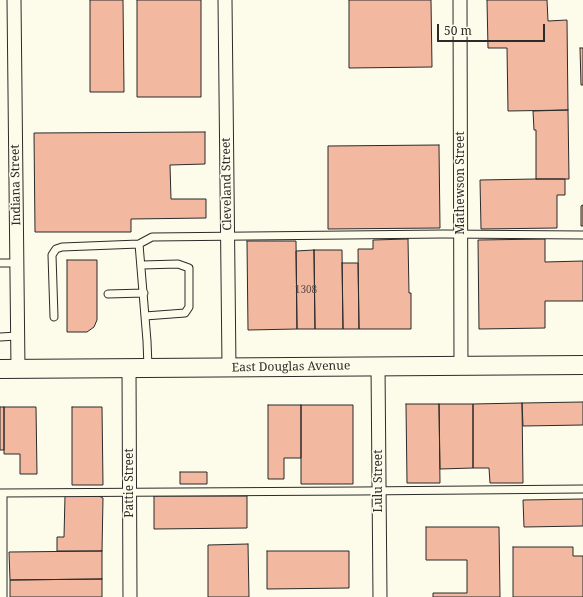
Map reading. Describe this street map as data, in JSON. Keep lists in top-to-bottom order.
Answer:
{
  "streets": {
    "main road": ["East Douglas Avenue"],
    "street": [
      "Mathewson Street",
      "Cleveland Street",
      "Indiana Street",
      "Lulu Street",
      "Pattie Street"
    ]
  },
  "crossings": [
    ["Mathewson Street", "East Douglas Avenue"],
    ["Cleveland Street", "East Douglas Avenue"],
    ["Indiana Street", "East Douglas Avenue"],
    ["East Douglas Avenue", "Lulu Street"],
    ["East Douglas Avenue", "Pattie Street"]
  ],
  "house_numbers": ["1308"],
  "scale_bar": "50 m"
}
